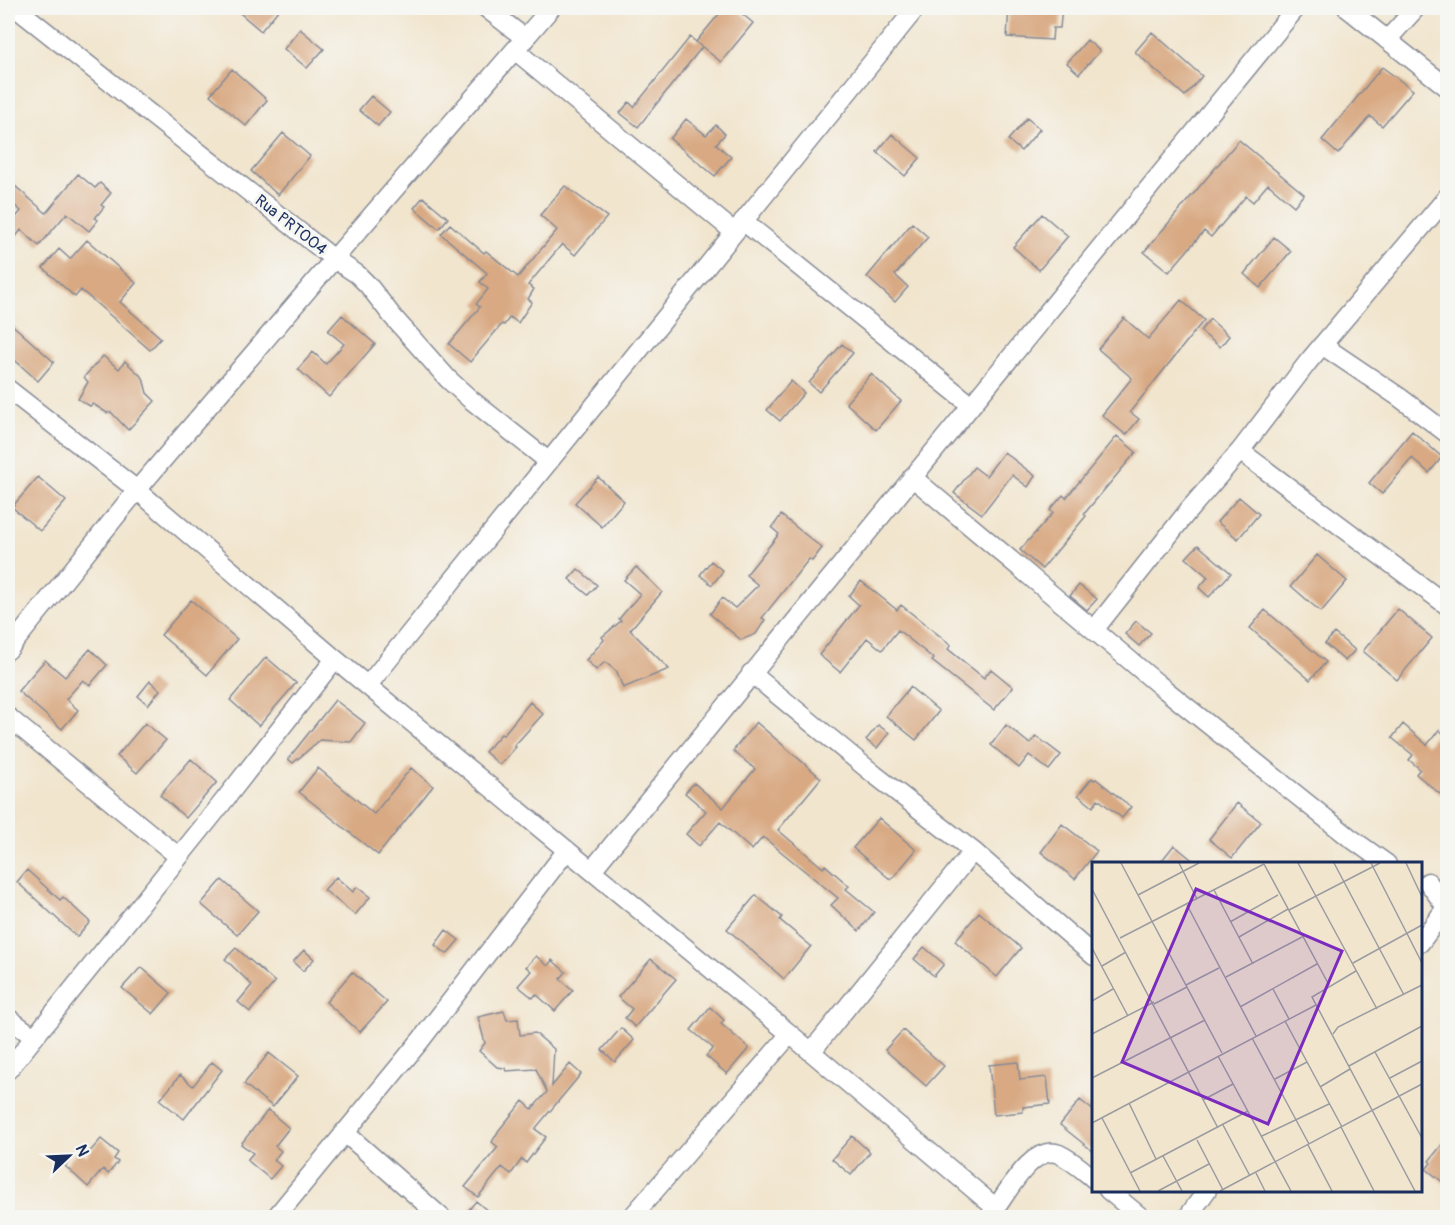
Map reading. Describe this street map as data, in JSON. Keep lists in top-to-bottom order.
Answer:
{
  "streets": {
    "street": ["Rua PRT004"]
  },
  "north": "top right"
}
